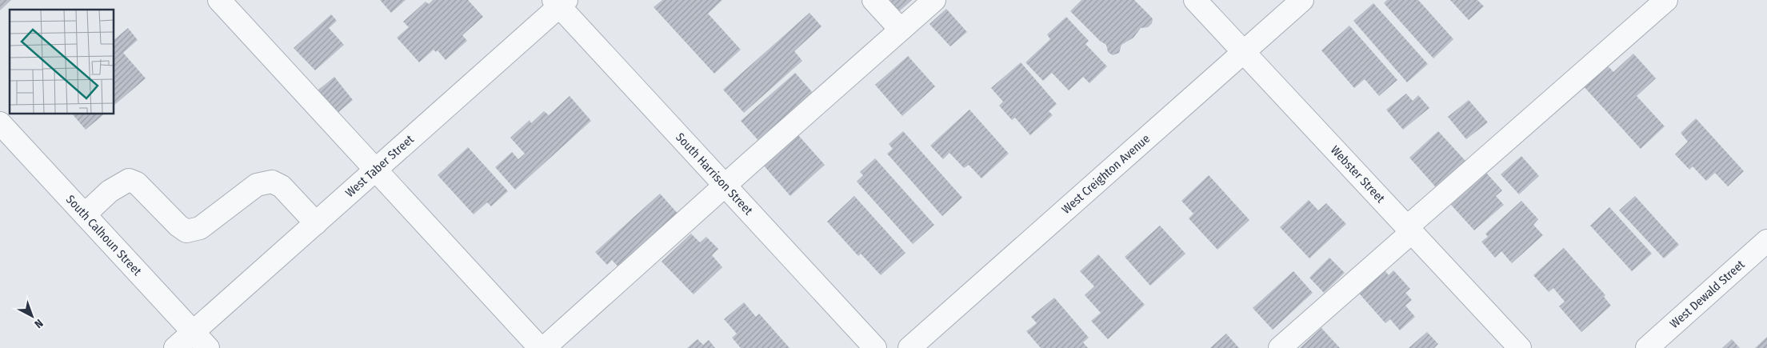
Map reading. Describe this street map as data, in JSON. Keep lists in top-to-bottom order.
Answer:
{
  "streets": {
    "street": [
      "West Taber Street",
      "South Harrison Street",
      "West Creighton Avenue",
      "Webster Street",
      "South Calhoun Street",
      "West Dewald Street"
    ]
  },
  "crossings": [
    ["West Taber Street", "South Harrison Street"],
    ["West Taber Street", "South Calhoun Street"],
    ["West Creighton Avenue", "Webster Street"]
  ],
  "north": "bottom right"
}
